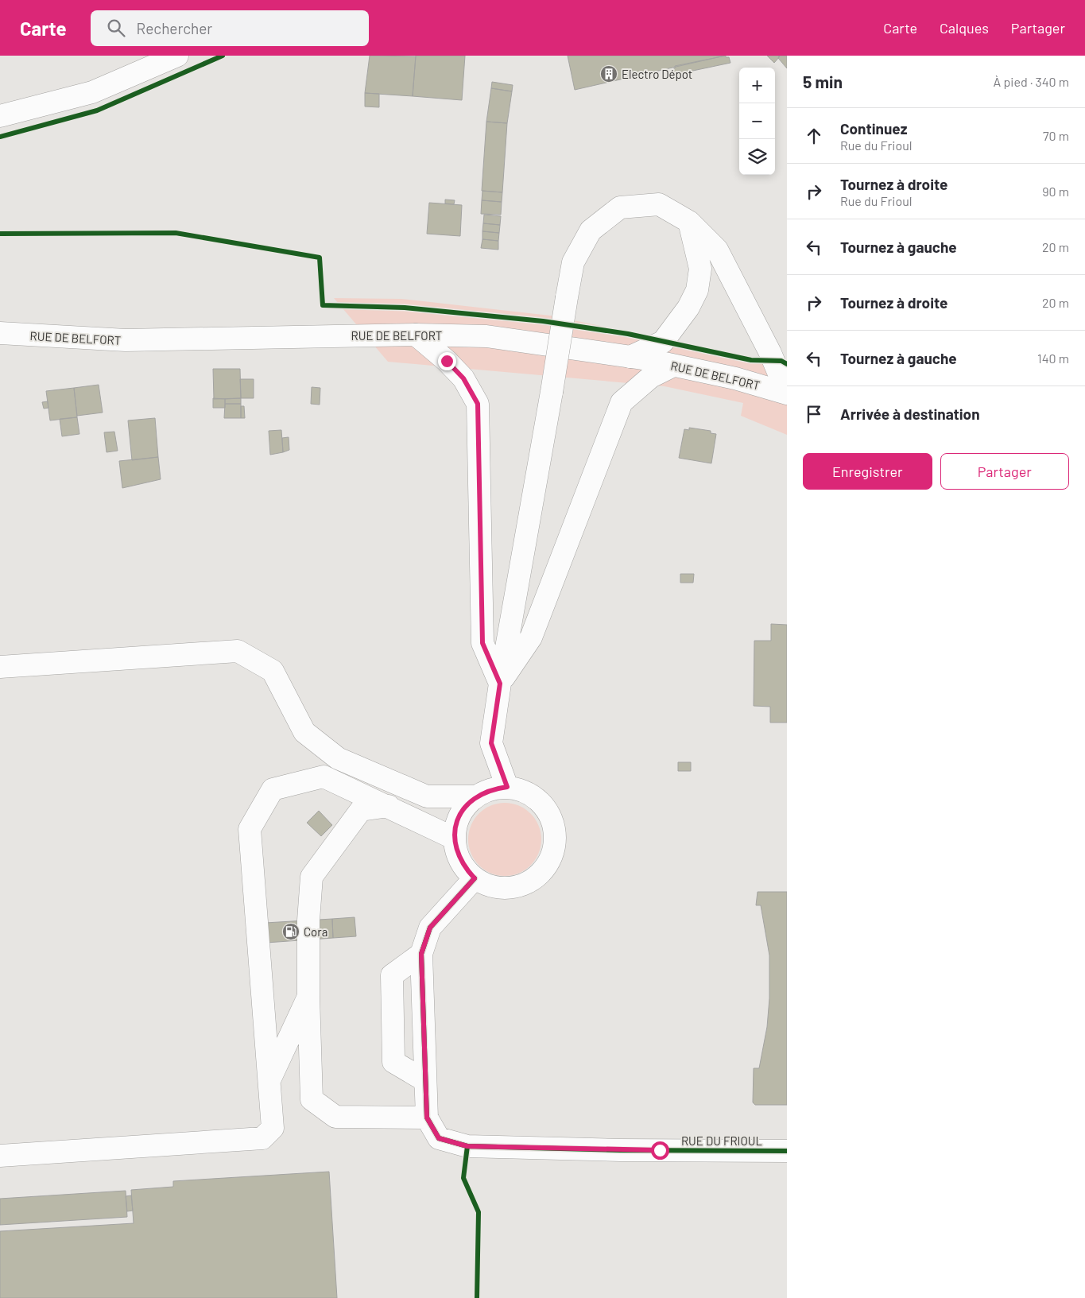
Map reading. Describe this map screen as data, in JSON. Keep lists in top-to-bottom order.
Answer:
{
  "streets": {
    "street": ["RUE DE BELFORT", "RUE DU FRIOUL"]
  },
  "places": {
    "building": ["Electro Dépot"],
    "fuel station": ["Cora"]
  },
  "page": {
    "header": "Carte",
    "search": "Rechercher",
    "nav": ["Carte", "Calques", "Partager"],
    "heading": ["5 min", "À pied · 340 m"],
    "map_buttons": ["+", "−"],
    "list": [
      ["Continuez", "Rue du Frioul", "70 m"],
      ["Tournez à droite", "Rue du Frioul", "90 m"],
      ["Tournez à gauche", "20 m"],
      ["Tournez à droite", "20 m"],
      ["Tournez à gauche", "140 m"],
      "Arrivée à destination"
    ],
    "buttons": ["Enregistrer", "Partager"]
  }
}
